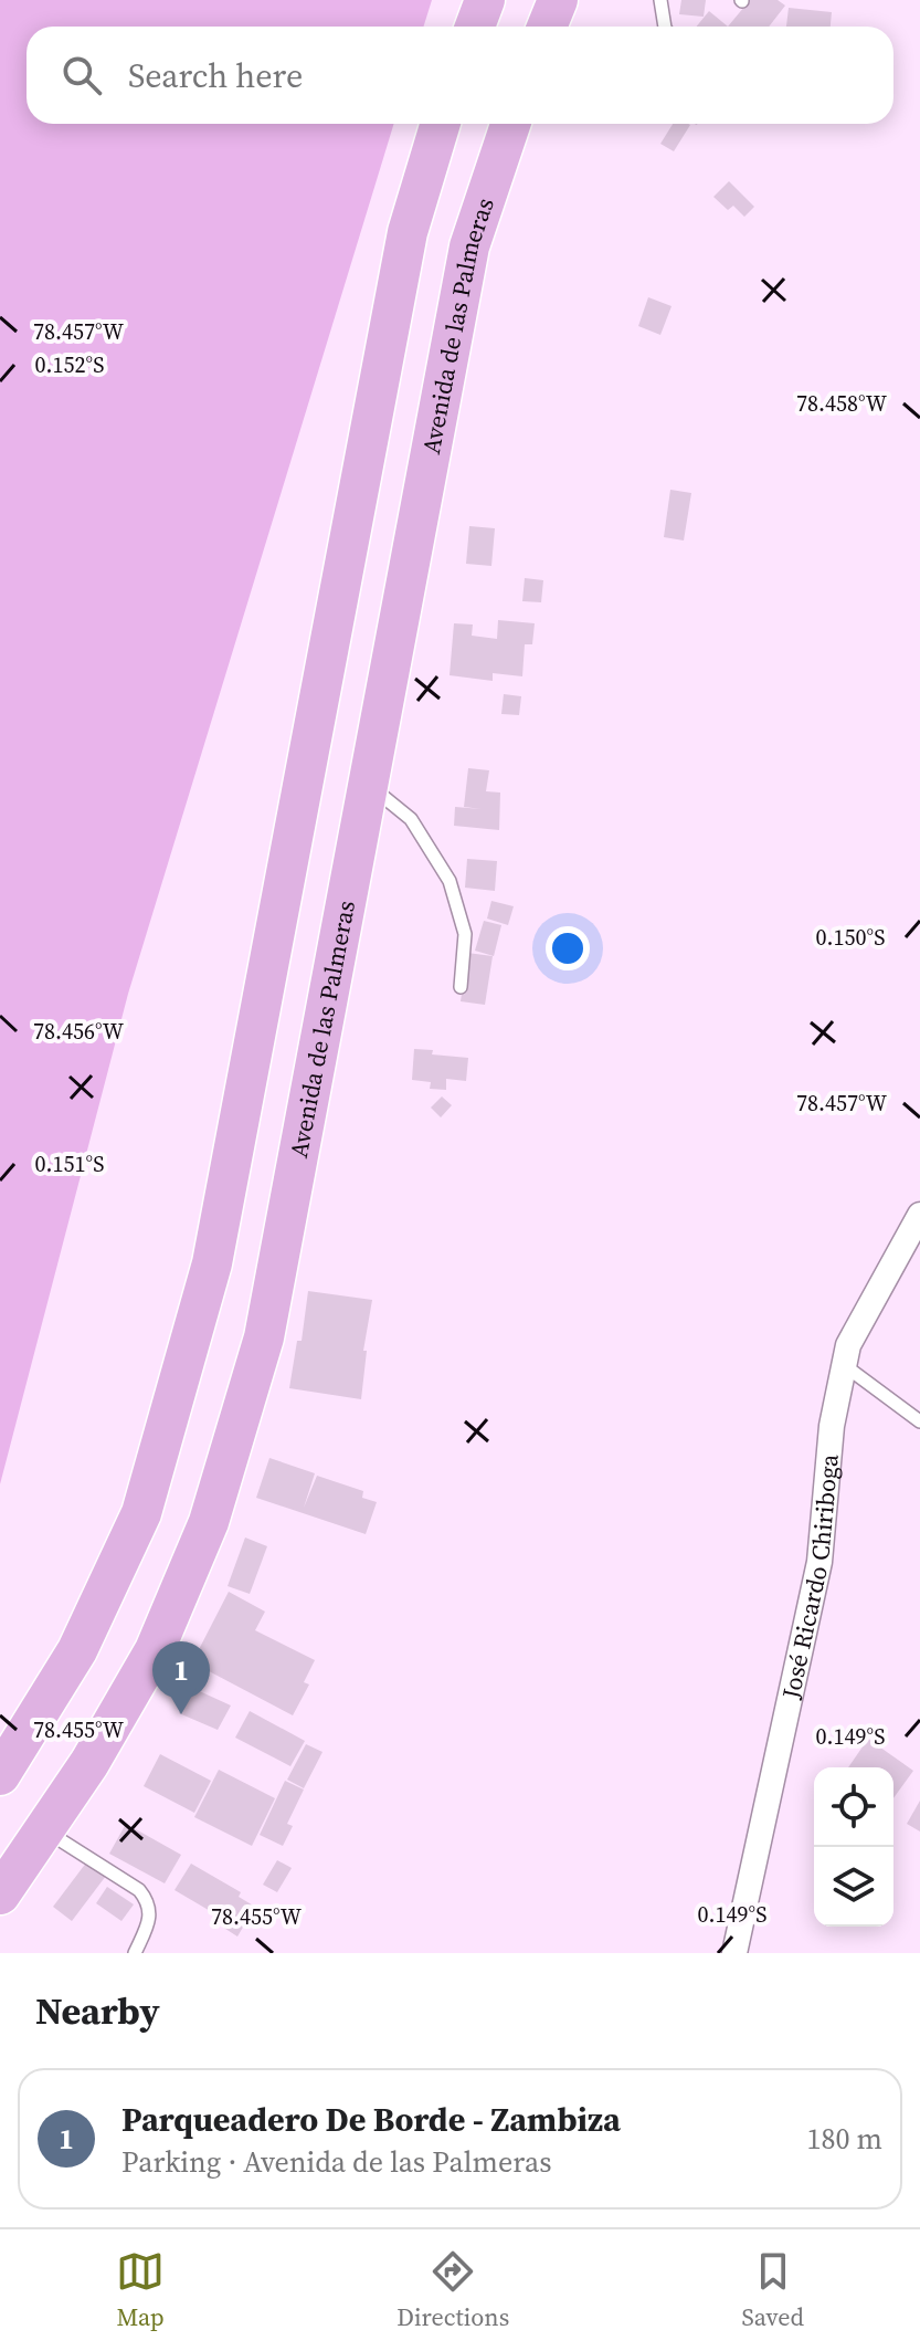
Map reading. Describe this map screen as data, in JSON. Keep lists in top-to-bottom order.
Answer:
{
  "streets": {
    "main road": ["Avenida de las Palmeras"],
    "street": ["José Ricardo Chiriboga"]
  },
  "page": {
    "search": "Search here",
    "pins": "1",
    "heading": "Nearby",
    "list": [
      {
        "mark": "1",
        "name": "Parqueadero De Borde - Zambiza",
        "note": "Parking · Avenida de las Palmeras",
        "value": "180 m"
      }
    ],
    "nav": ["Map", "Directions", "Saved"]
  },
  "coordinates": [
    "78.457°W",
    "0.152°S",
    "78.458°W",
    "0.150°S",
    "78.456°W",
    "0.151°S",
    "78.455°W",
    "0.149°S"
  ]
}
